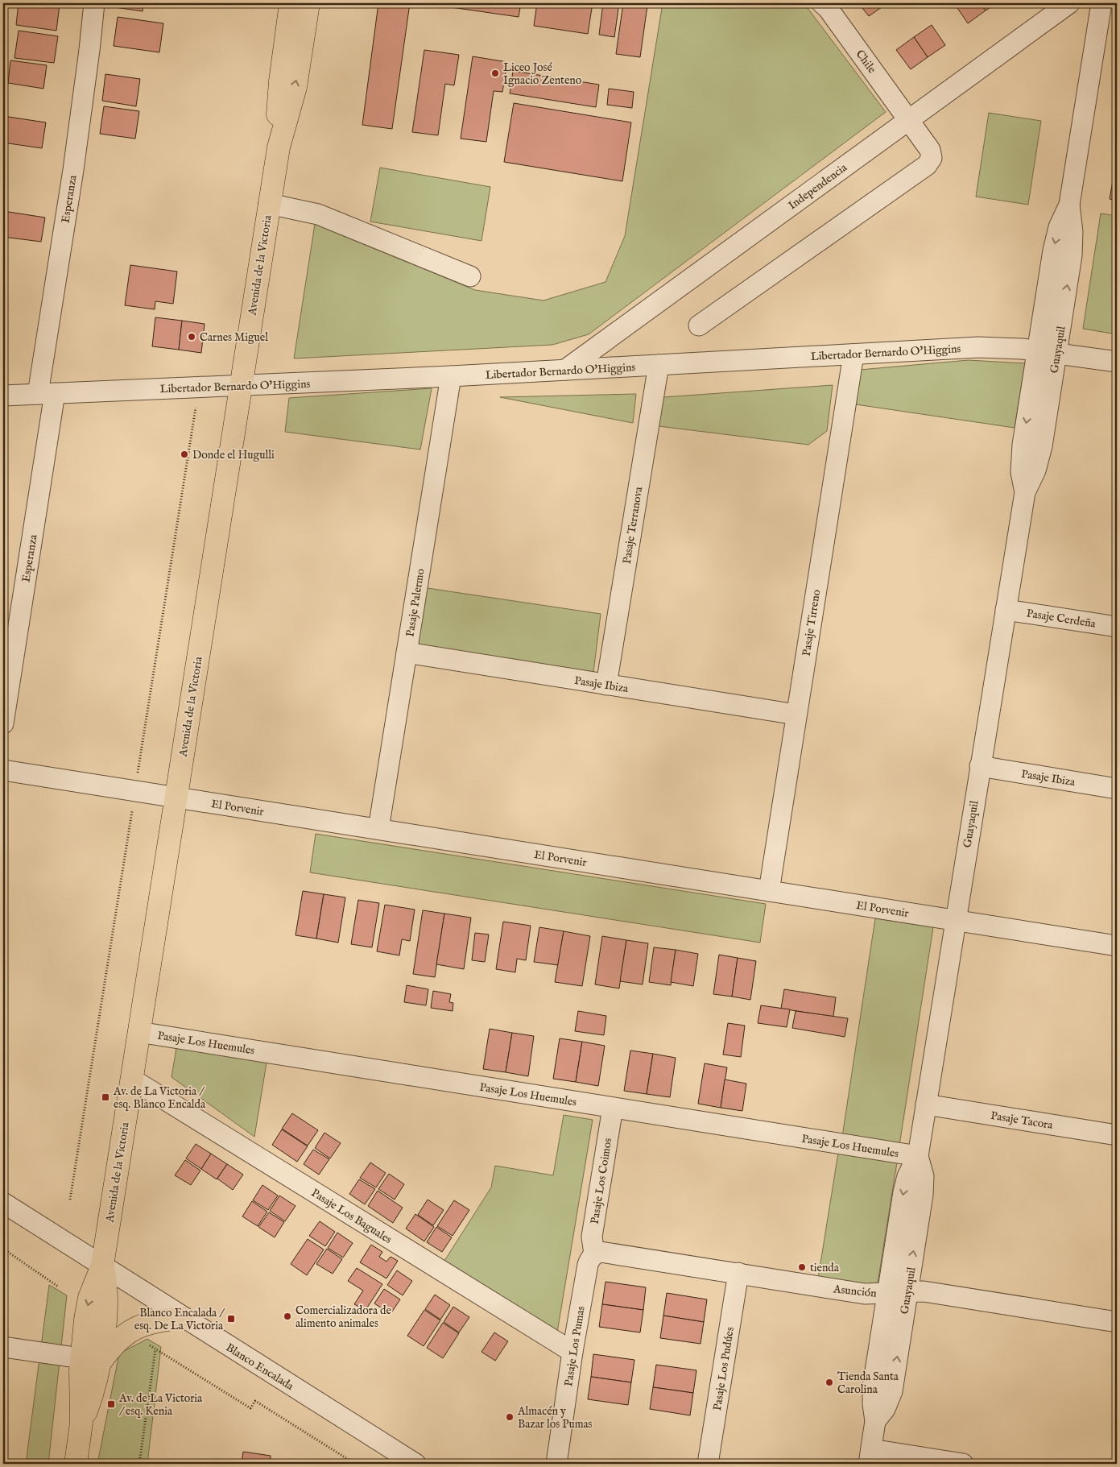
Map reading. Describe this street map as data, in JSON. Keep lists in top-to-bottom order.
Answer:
{
  "streets": {
    "main road": ["Avenida de la Victoria"],
    "street": [
      "Chile",
      "Independencia",
      "Esperanza",
      "Guayaquil",
      "Libertador Bernardo O'Higgins",
      "Pasaje Terranova",
      "Pasaje Palermo",
      "Pasaje Cerdeña",
      "Pasaje Tirreno",
      "Pasaje Ibiza",
      "El Porvenir",
      "Pasaje Los Huemules",
      "Pasaje Tacora",
      "Pasaje Los Coimos",
      "Pasaje Los Baguales",
      "Asunción",
      "Pasaje Los Pumas",
      "Blanco Encalada",
      "Pasaje Los Pudúes"
    ]
  },
  "crossings": [
    ["Chile", "Independencia"],
    ["Independencia", "Libertador Bernardo O'Higgins"],
    ["Esperanza", "Libertador Bernardo O'Higgins"],
    ["Avenida de la Victoria", "Libertador Bernardo O'Higgins"],
    ["Avenida de la Victoria", "El Porvenir"],
    ["Avenida de la Victoria", "Pasaje Los Huemules"],
    ["Avenida de la Victoria", "Pasaje Los Baguales"],
    ["Avenida de la Victoria", "Blanco Encalada"],
    ["Guayaquil", "Libertador Bernardo O'Higgins"],
    ["Guayaquil", "Pasaje Cerdeña"],
    ["Guayaquil", "Pasaje Ibiza"],
    ["Guayaquil", "El Porvenir"],
    ["Guayaquil", "Pasaje Los Huemules"],
    ["Guayaquil", "Pasaje Tacora"],
    ["Guayaquil", "Asunción"],
    ["Libertador Bernardo O'Higgins", "Pasaje Terranova"],
    ["Libertador Bernardo O'Higgins", "Pasaje Palermo"],
    ["Libertador Bernardo O'Higgins", "Pasaje Tirreno"],
    ["Pasaje Terranova", "Pasaje Ibiza"],
    ["Pasaje Palermo", "Pasaje Ibiza"],
    ["Pasaje Palermo", "El Porvenir"],
    ["Pasaje Tirreno", "Pasaje Ibiza"],
    ["Pasaje Tirreno", "El Porvenir"],
    ["Pasaje Los Huemules", "Pasaje Los Coimos"],
    ["Pasaje Los Coimos", "Asunción"],
    ["Pasaje Los Coimos", "Pasaje Los Pumas"],
    ["Pasaje Los Baguales", "Pasaje Los Pumas"],
    ["Asunción", "Pasaje Los Pumas"],
    ["Asunción", "Pasaje Los Pudúes"]
  ],
  "places": {
    "other": [
      "Liceo José Ignacio Zenteno",
      "Carnes Miguel",
      "Donde el Hugulli",
      "tienda",
      "Comercializadora de alimento animales",
      "Tienda Santa Carolina",
      "Almacén y Bazar los Pumas"
    ],
    "transit": ["Av. de La Victoria / esq. Blanco Encalda", "Blanco Encalada / esq. De La Victoria", "Av. de La Victoria / esq. Kenia"]
  }
}
